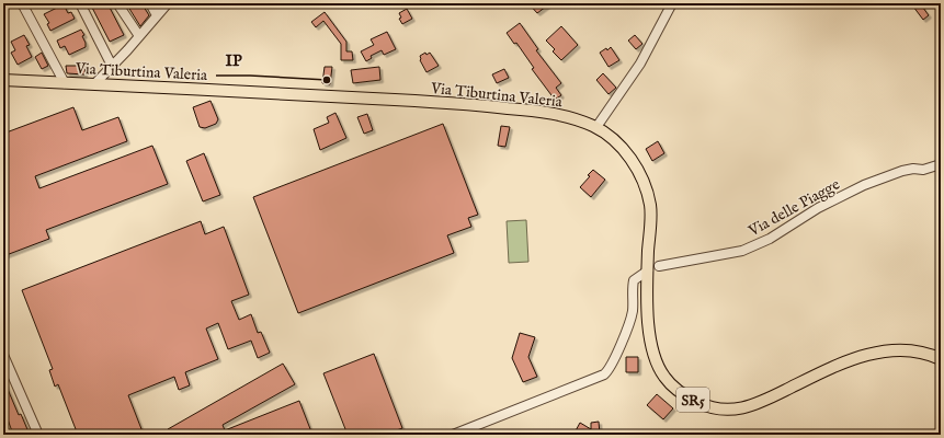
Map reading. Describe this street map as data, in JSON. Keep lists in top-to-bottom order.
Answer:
{
  "streets": {
    "main road": ["Via Tiburtina Valeria", "SR5"],
    "street": ["Via delle Piagge"]
  },
  "places": ["IP"]
}
